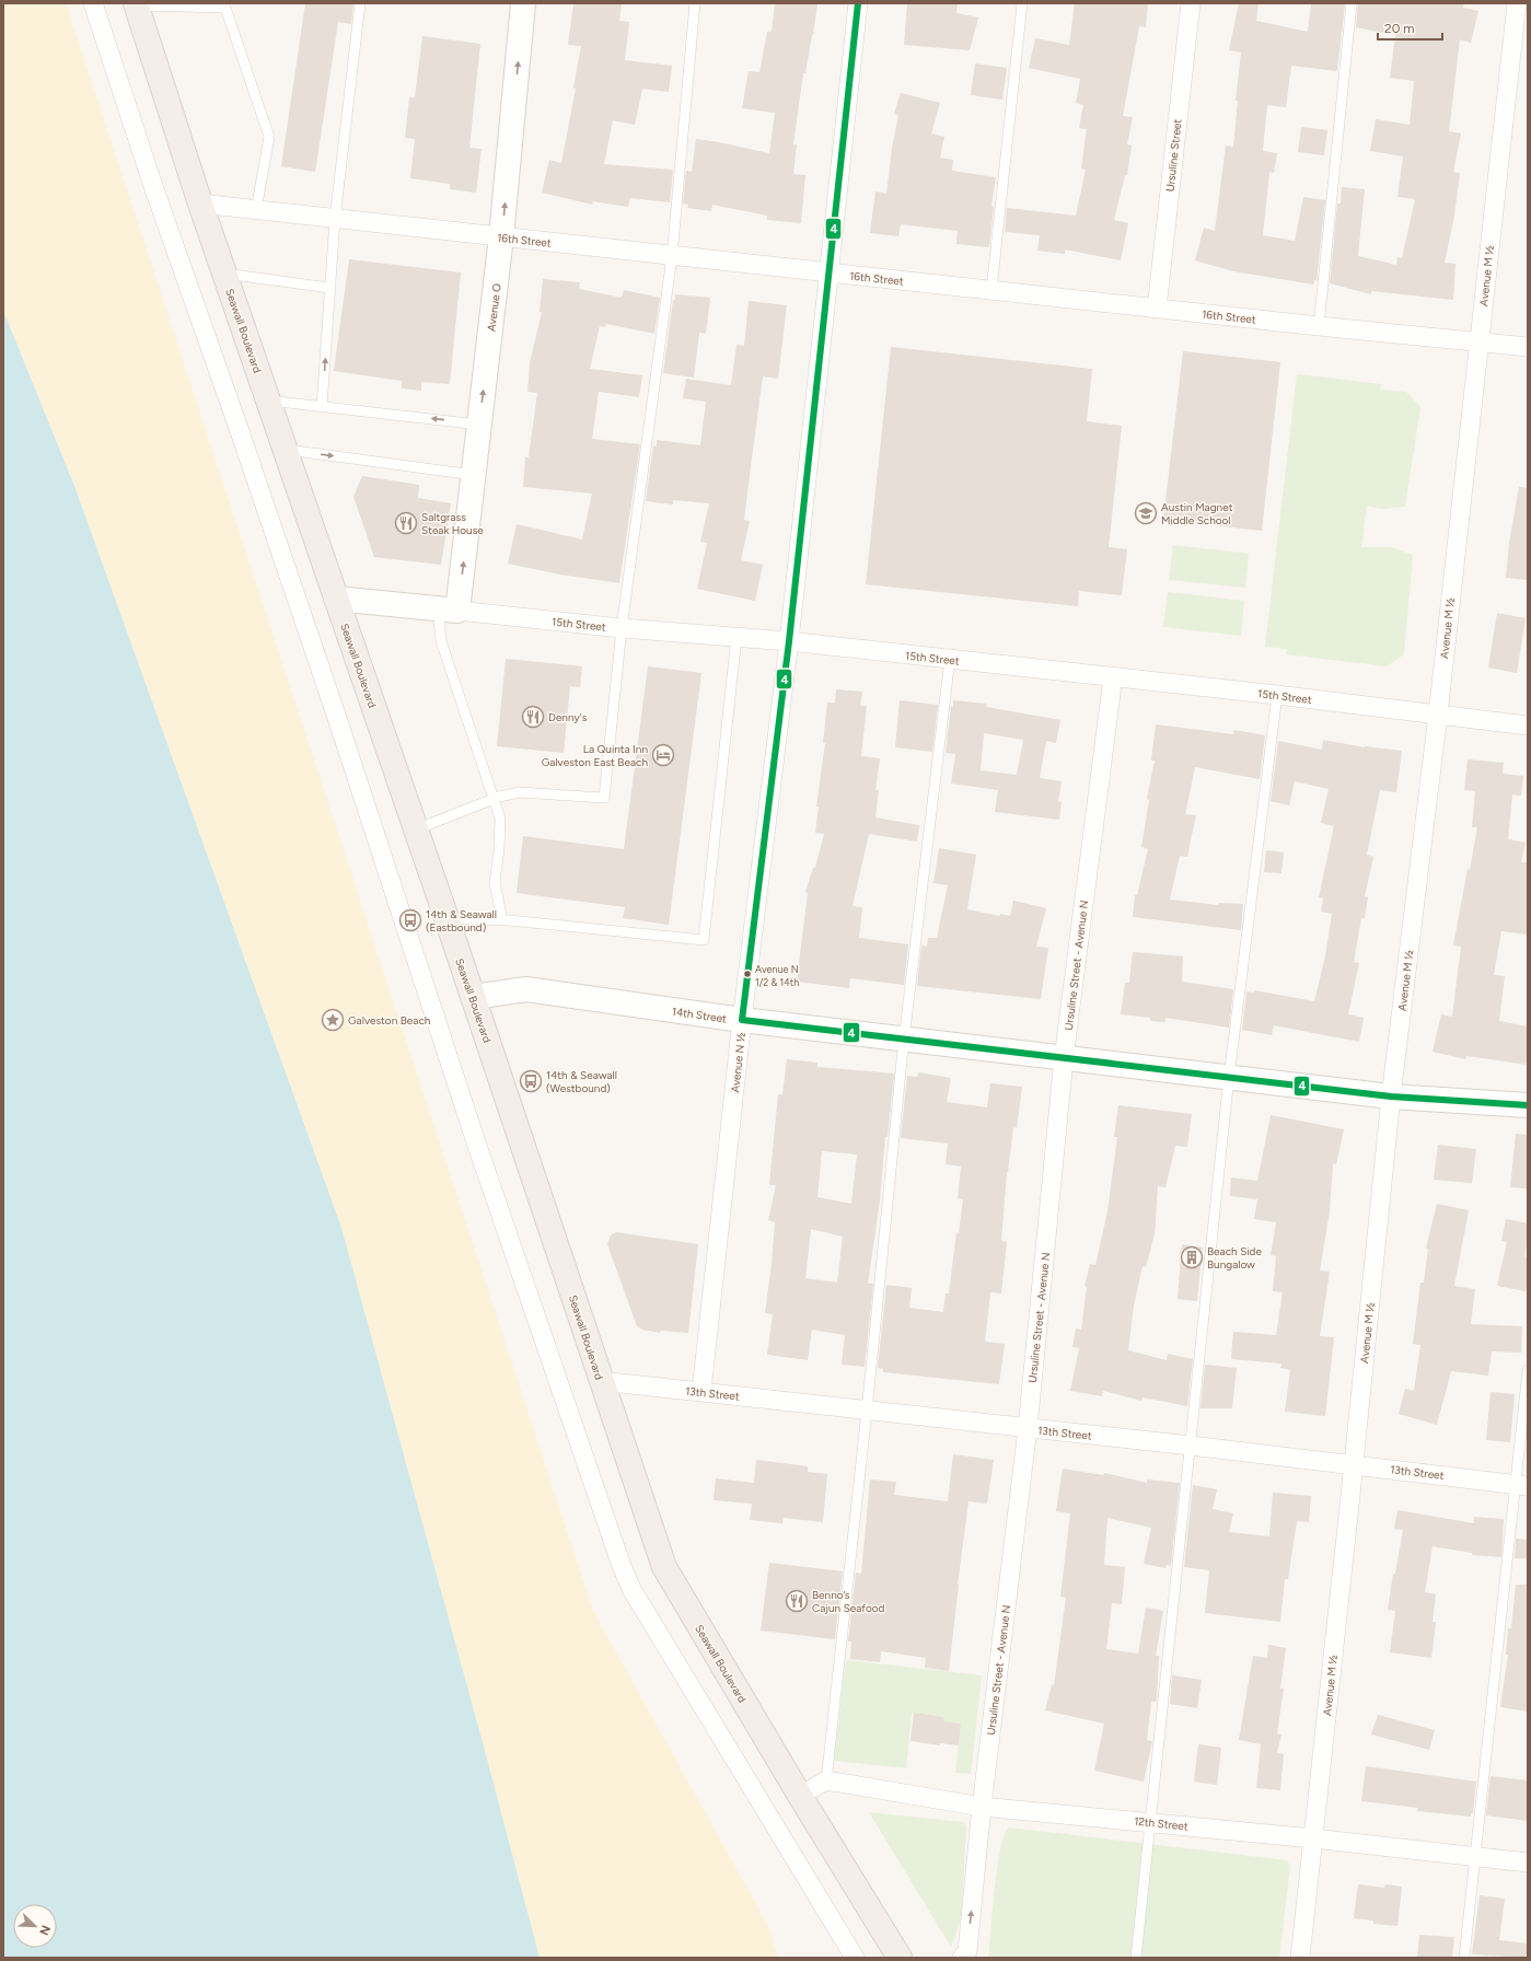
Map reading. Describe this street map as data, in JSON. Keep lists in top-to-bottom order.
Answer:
{
  "streets": {
    "main road": [
      "Avenue O",
      "Seawall Boulevard",
      "15th Street",
      "14th Street"
    ],
    "street": [
      "Ursuline Street",
      "16th Street",
      "Avenue M ½",
      "Ursuline Street - Avenue N",
      "Avenue N ½",
      "13th Street",
      "12th Street"
    ]
  },
  "crossings": [
    ["Ursuline Street", "16th Street"],
    ["16th Street", "Avenue M ½"],
    ["16th Street", "Avenue O"],
    ["16th Street", "Seawall Boulevard"],
    ["16th Street", "Avenue N ½"],
    ["Avenue M ½", "15th Street"],
    ["Avenue M ½", "14th Street"],
    ["Avenue M ½", "13th Street"],
    ["Avenue M ½", "12th Street"],
    ["Avenue O", "15th Street"],
    ["Seawall Boulevard", "15th Street"],
    ["Seawall Boulevard", "14th Street"],
    ["Seawall Boulevard", "13th Street"],
    ["15th Street", "Ursuline Street - Avenue N"],
    ["15th Street", "Avenue N ½"],
    ["Ursuline Street - Avenue N", "14th Street"],
    ["Ursuline Street - Avenue N", "13th Street"],
    ["Ursuline Street - Avenue N", "12th Street"],
    ["14th Street", "Avenue N ½"],
    ["Avenue N ½", "13th Street"]
  ],
  "one_way": ["Avenue O"],
  "places": {
    "school or university": ["Austin Magnet Middle School"],
    "restaurant": ["Saltgrass Steak House", "Denny's", "Benno’s Cajun Seafood"],
    "hotel": ["La Quinta Inn Galveston East Beach"],
    "bus stop": ["14th & Seawall (Eastbound)", "14th & Seawall (Westbound)"],
    "other": ["Avenue N 1/2 & 14th"],
    "place": ["Galveston Beach"],
    "building": ["Beach Side Bungalow"]
  },
  "lines": ["transit line 4"],
  "scale_bar": "20 m",
  "north": "bottom right"
}
